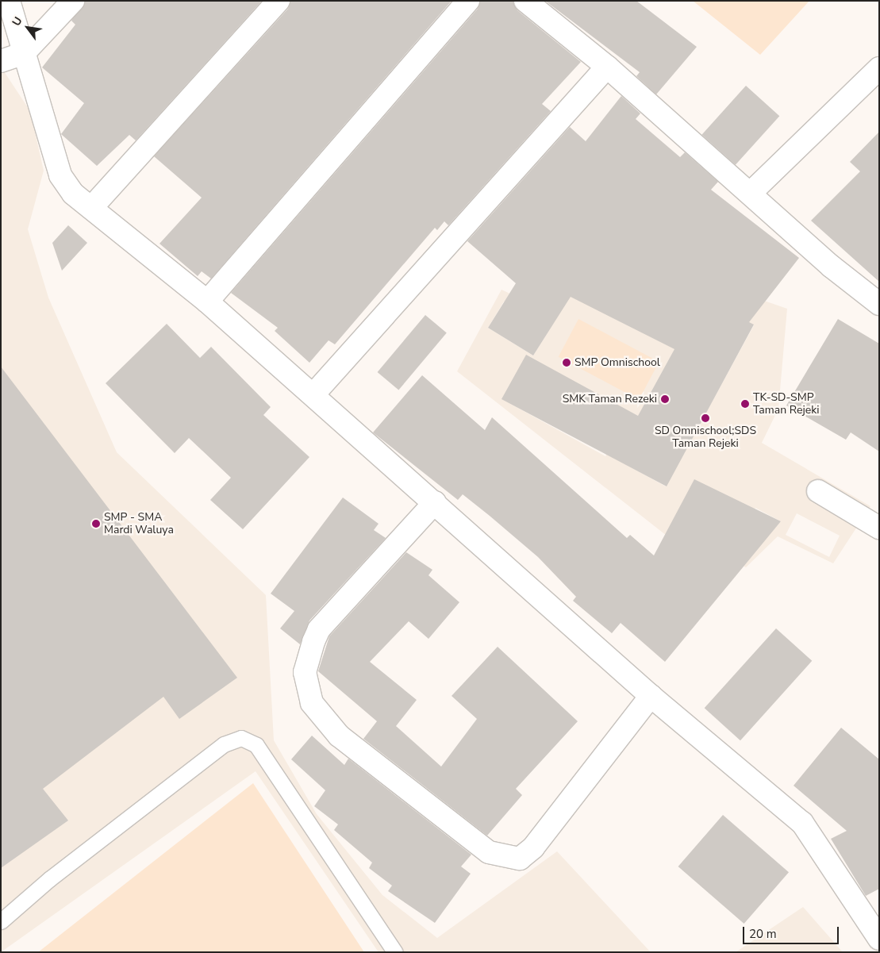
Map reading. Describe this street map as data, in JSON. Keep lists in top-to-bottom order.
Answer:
{
  "places": [
    "SMP Omnischool",
    "SMK Taman Rezeki",
    "TK-SD-SMP Taman Rejeki",
    "SD Omnischool;SDS Taman Rejeki",
    "SMP - SMA Mardi Waluya"
  ],
  "scale_bar": "20 m",
  "north": "top left"
}
